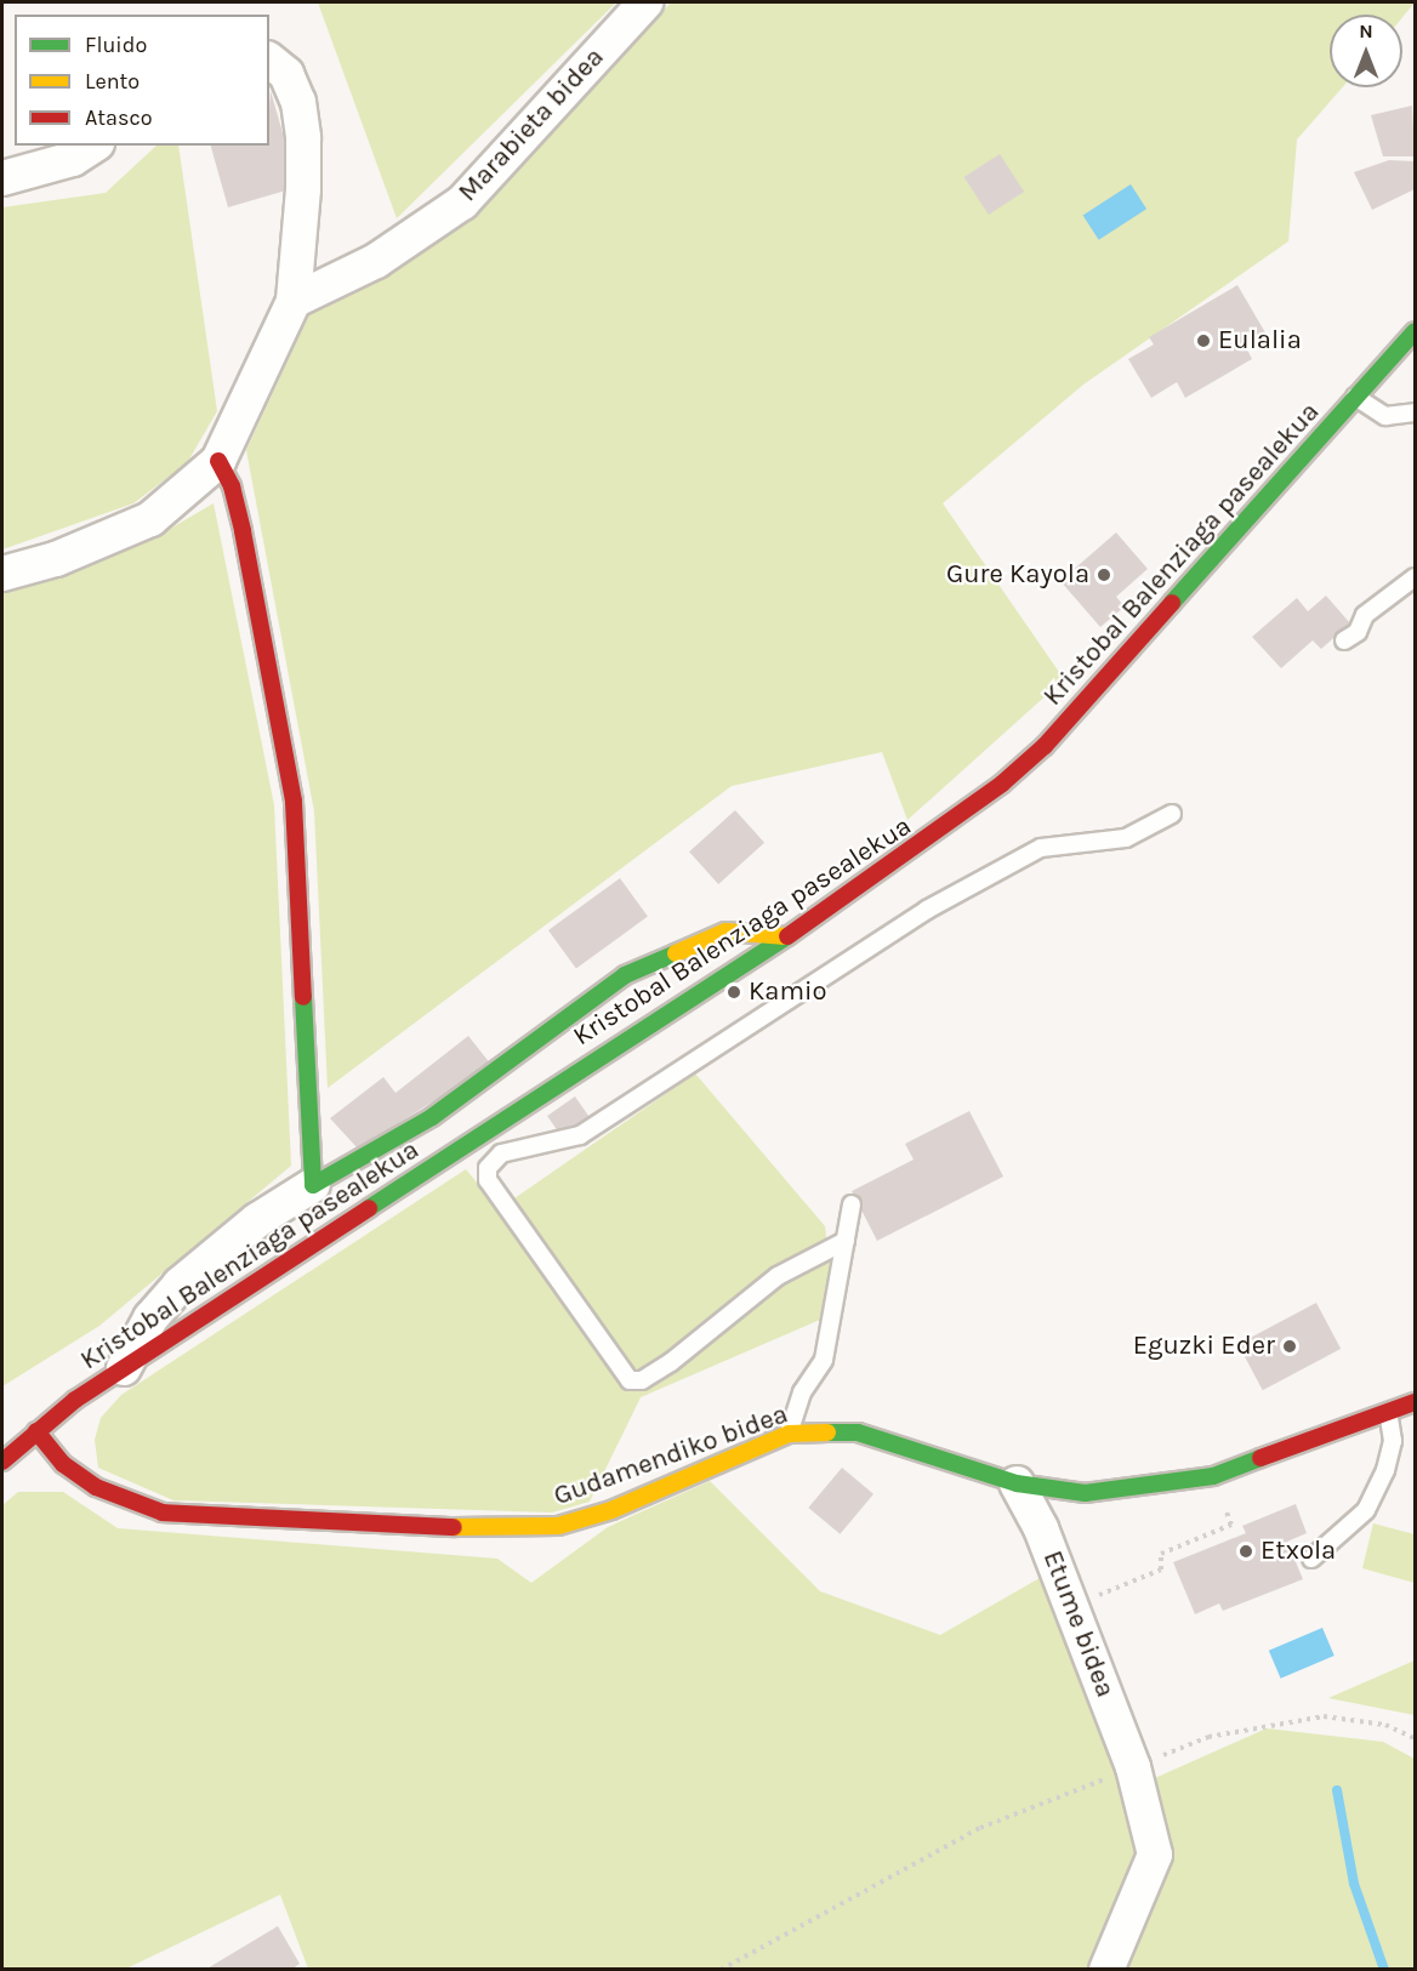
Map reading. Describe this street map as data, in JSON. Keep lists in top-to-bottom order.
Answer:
{
  "streets": {
    "street": [
      "Marabieta bidea",
      "Kristobal Balenziaga pasealekua",
      "Gudamendiko bidea",
      "Etume bidea"
    ]
  },
  "crossings": [
    ["Kristobal Balenziaga pasealekua", "Gudamendiko bidea"],
    ["Gudamendiko bidea", "Etume bidea"]
  ],
  "places": [
    "Eulalia",
    "Gure Kayola",
    "Kamio",
    "Eguzki Eder",
    "Etxola"
  ],
  "legend": ["Fluido", "Lento", "Atasco"],
  "north": "top"
}
